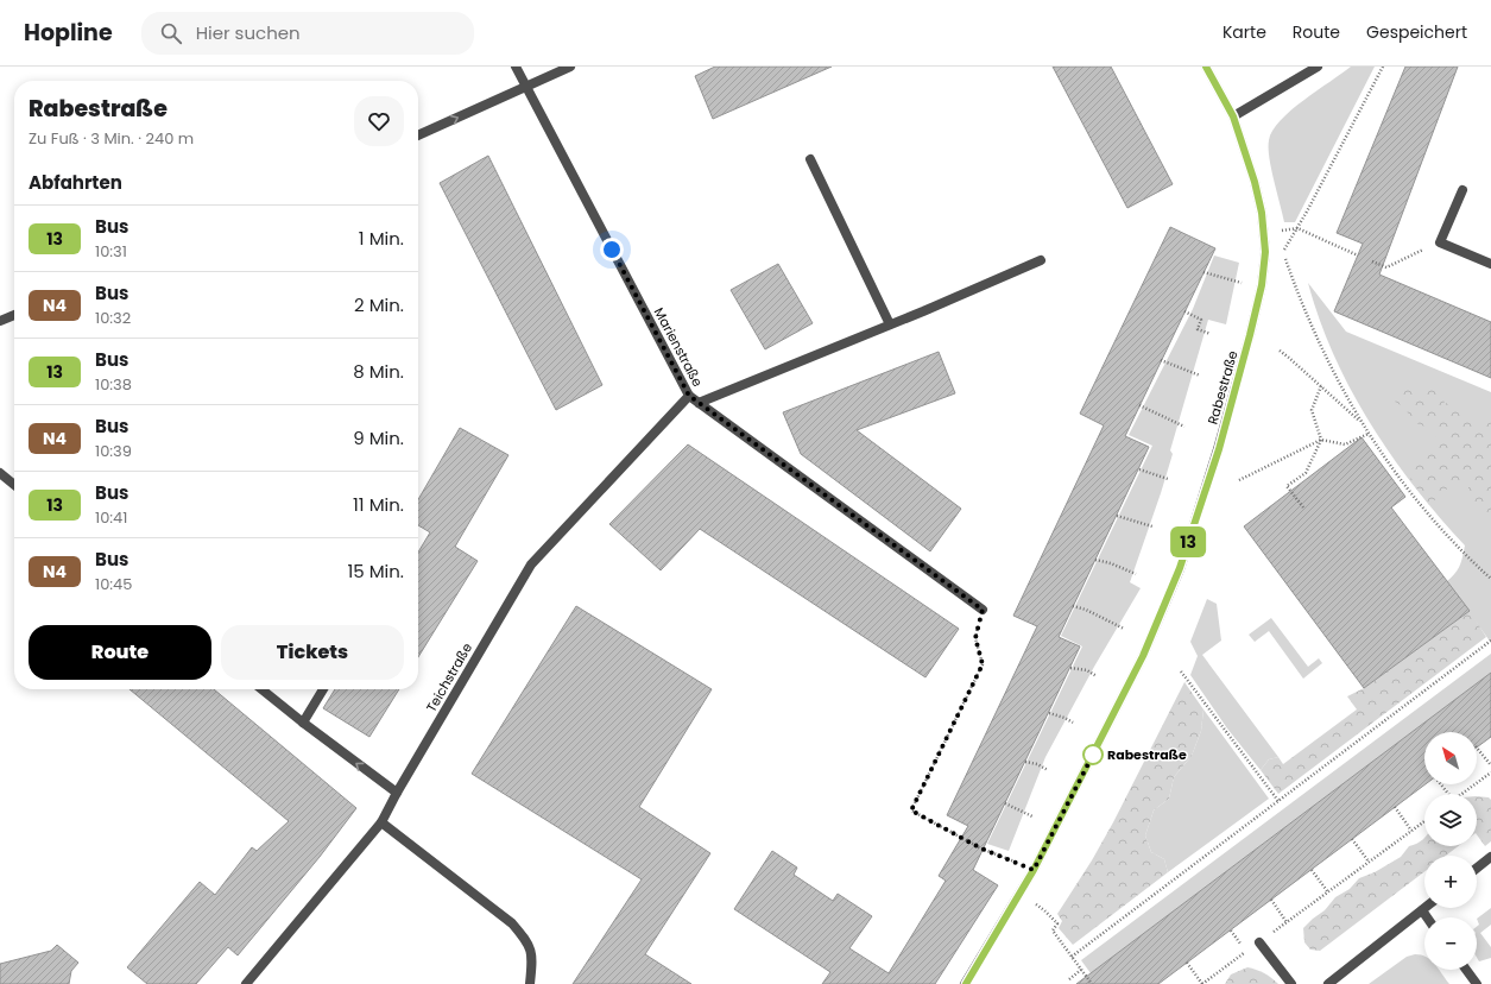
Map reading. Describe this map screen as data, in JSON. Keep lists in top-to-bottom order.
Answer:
{
  "streets": {
    "street": ["Marienstraße", "Rabestraße", "Teichstraße"]
  },
  "crossings": [
    ["Marienstraße", "Teichstraße"]
  ],
  "places": ["Rabestraße"],
  "lines": ["bus line 13"],
  "north": "top left",
  "page": {
    "header": "Hopline",
    "search": "Hier suchen",
    "nav": ["Karte", "Route", "Gespeichert"],
    "on_map": "13",
    "heading": [
      ["Rabestraße", "Zu Fuß · 3 Min. · 240 m"],
      "Abfahrten"
    ],
    "list": [
      {
        "mark": "13",
        "name": "Bus",
        "note": "10:31",
        "value": "1 Min."
      },
      {
        "mark": "N4",
        "name": "Bus",
        "note": "10:32",
        "value": "2 Min."
      },
      {
        "mark": "13",
        "name": "Bus",
        "note": "10:38",
        "value": "8 Min."
      },
      {
        "mark": "N4",
        "name": "Bus",
        "note": "10:39",
        "value": "9 Min."
      },
      {
        "mark": "13",
        "name": "Bus",
        "note": "10:41",
        "value": "11 Min."
      },
      {
        "mark": "N4",
        "name": "Bus",
        "note": "10:45",
        "value": "15 Min."
      }
    ],
    "buttons": ["Route", "Tickets"],
    "map_buttons": ["+", "−"]
  }
}
